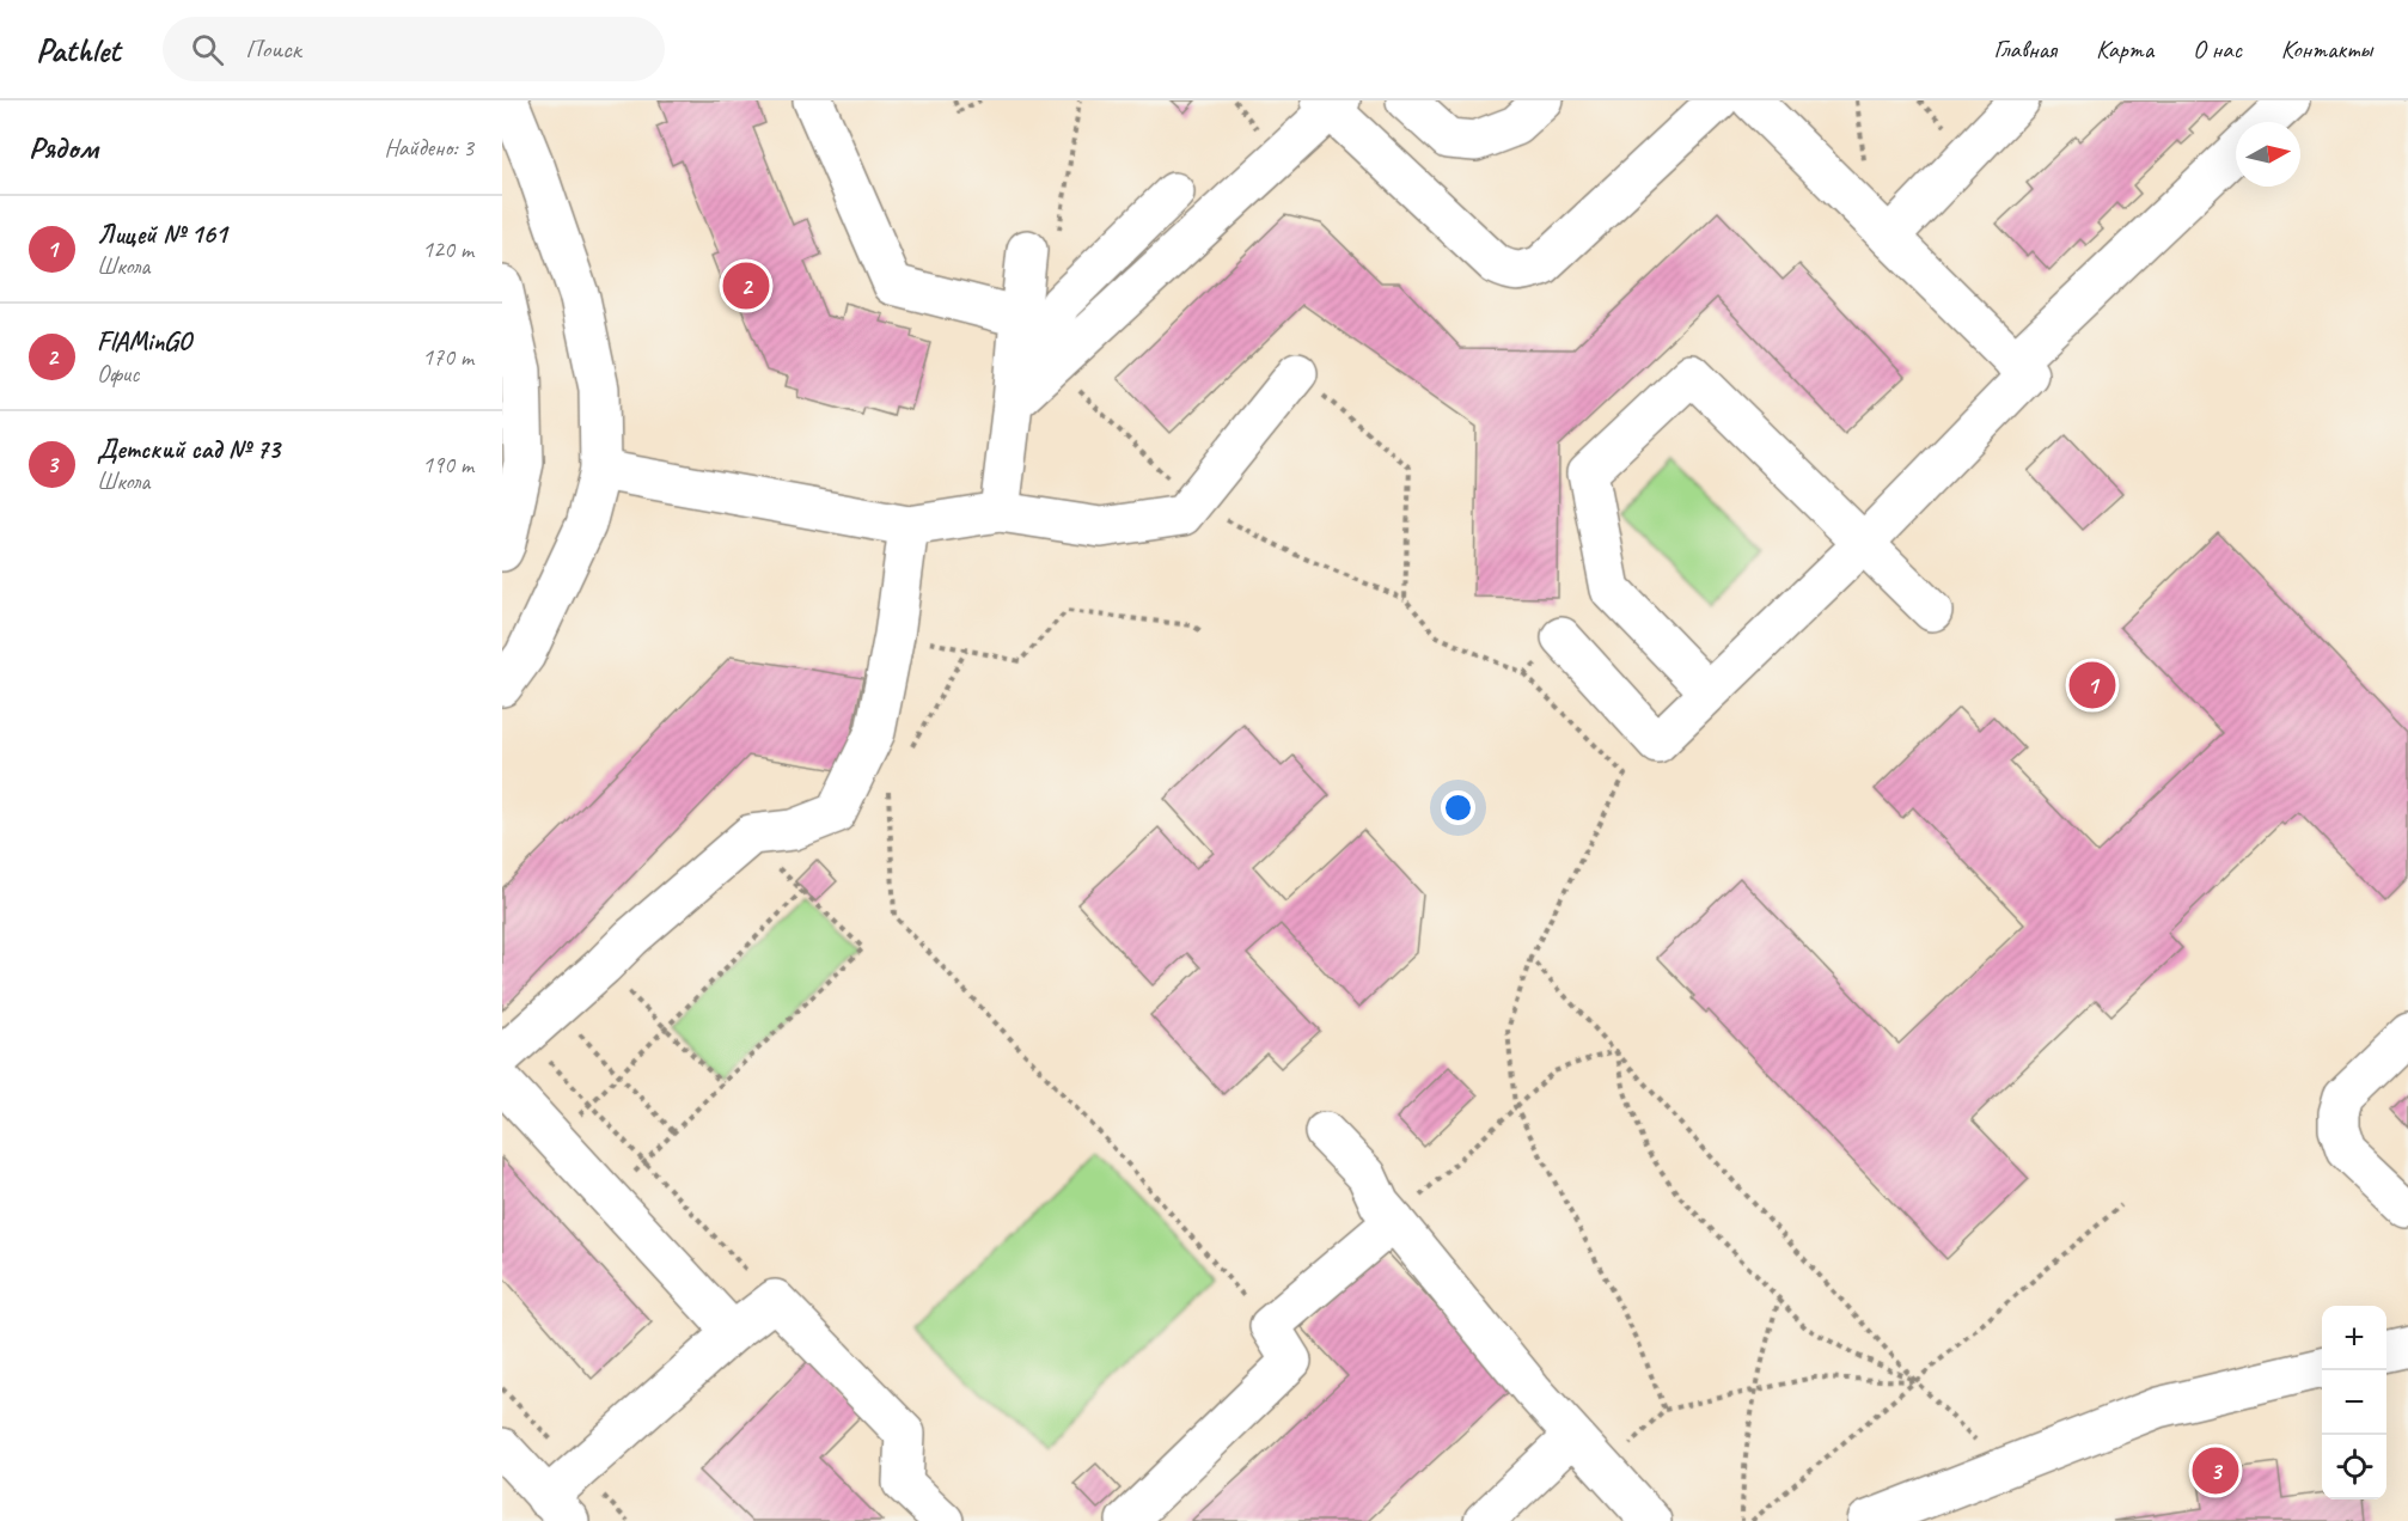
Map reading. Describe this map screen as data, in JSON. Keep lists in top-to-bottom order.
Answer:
{
  "north": "right",
  "page": {
    "header": "Pathlet",
    "search": "Поиск",
    "nav": [
      "Главная",
      "Карта",
      "О нас",
      "Контакты"
    ],
    "heading": ["Рядом", "Найдено: 3"],
    "list": [
      {
        "mark": "1",
        "name": "Лицей № 161",
        "note": "Школа",
        "value": "120 m"
      },
      {
        "mark": "2",
        "name": "FlAMinGO",
        "note": "Офис",
        "value": "170 m"
      },
      {
        "mark": "3",
        "name": "Детский сад № 73",
        "note": "Школа",
        "value": "190 m"
      }
    ],
    "pins": ["2", "1", "3"],
    "map_buttons": ["+", "−"]
  }
}
